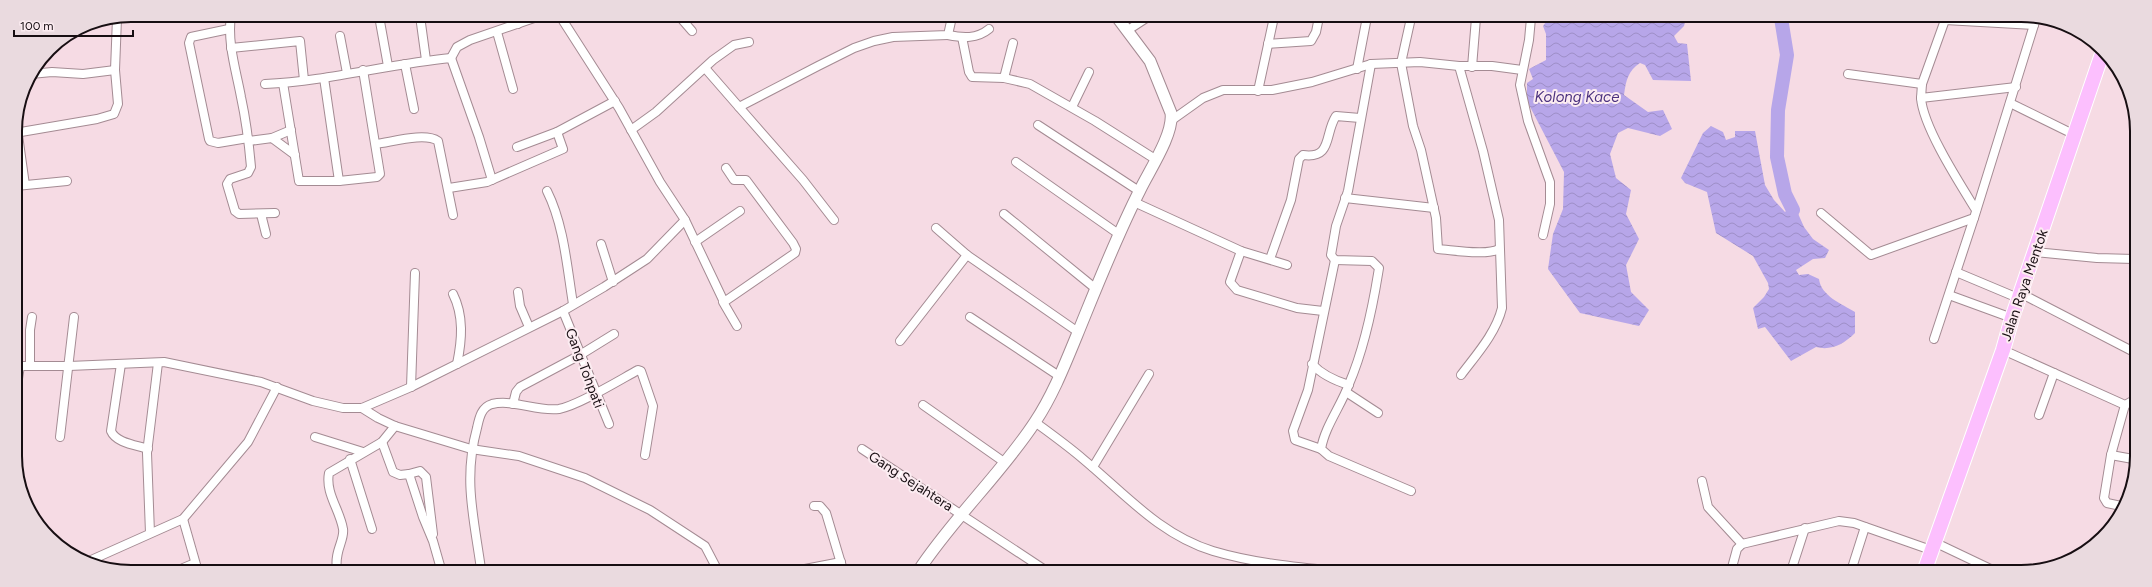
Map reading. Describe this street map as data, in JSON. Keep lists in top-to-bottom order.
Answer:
{
  "streets": {
    "highway": ["Jalan Raya Mentok"],
    "street": ["Gang Tohpati", "Gang Sejahtera"]
  },
  "water": ["Kolong Kace"],
  "scale_bar": "100 m"
}
